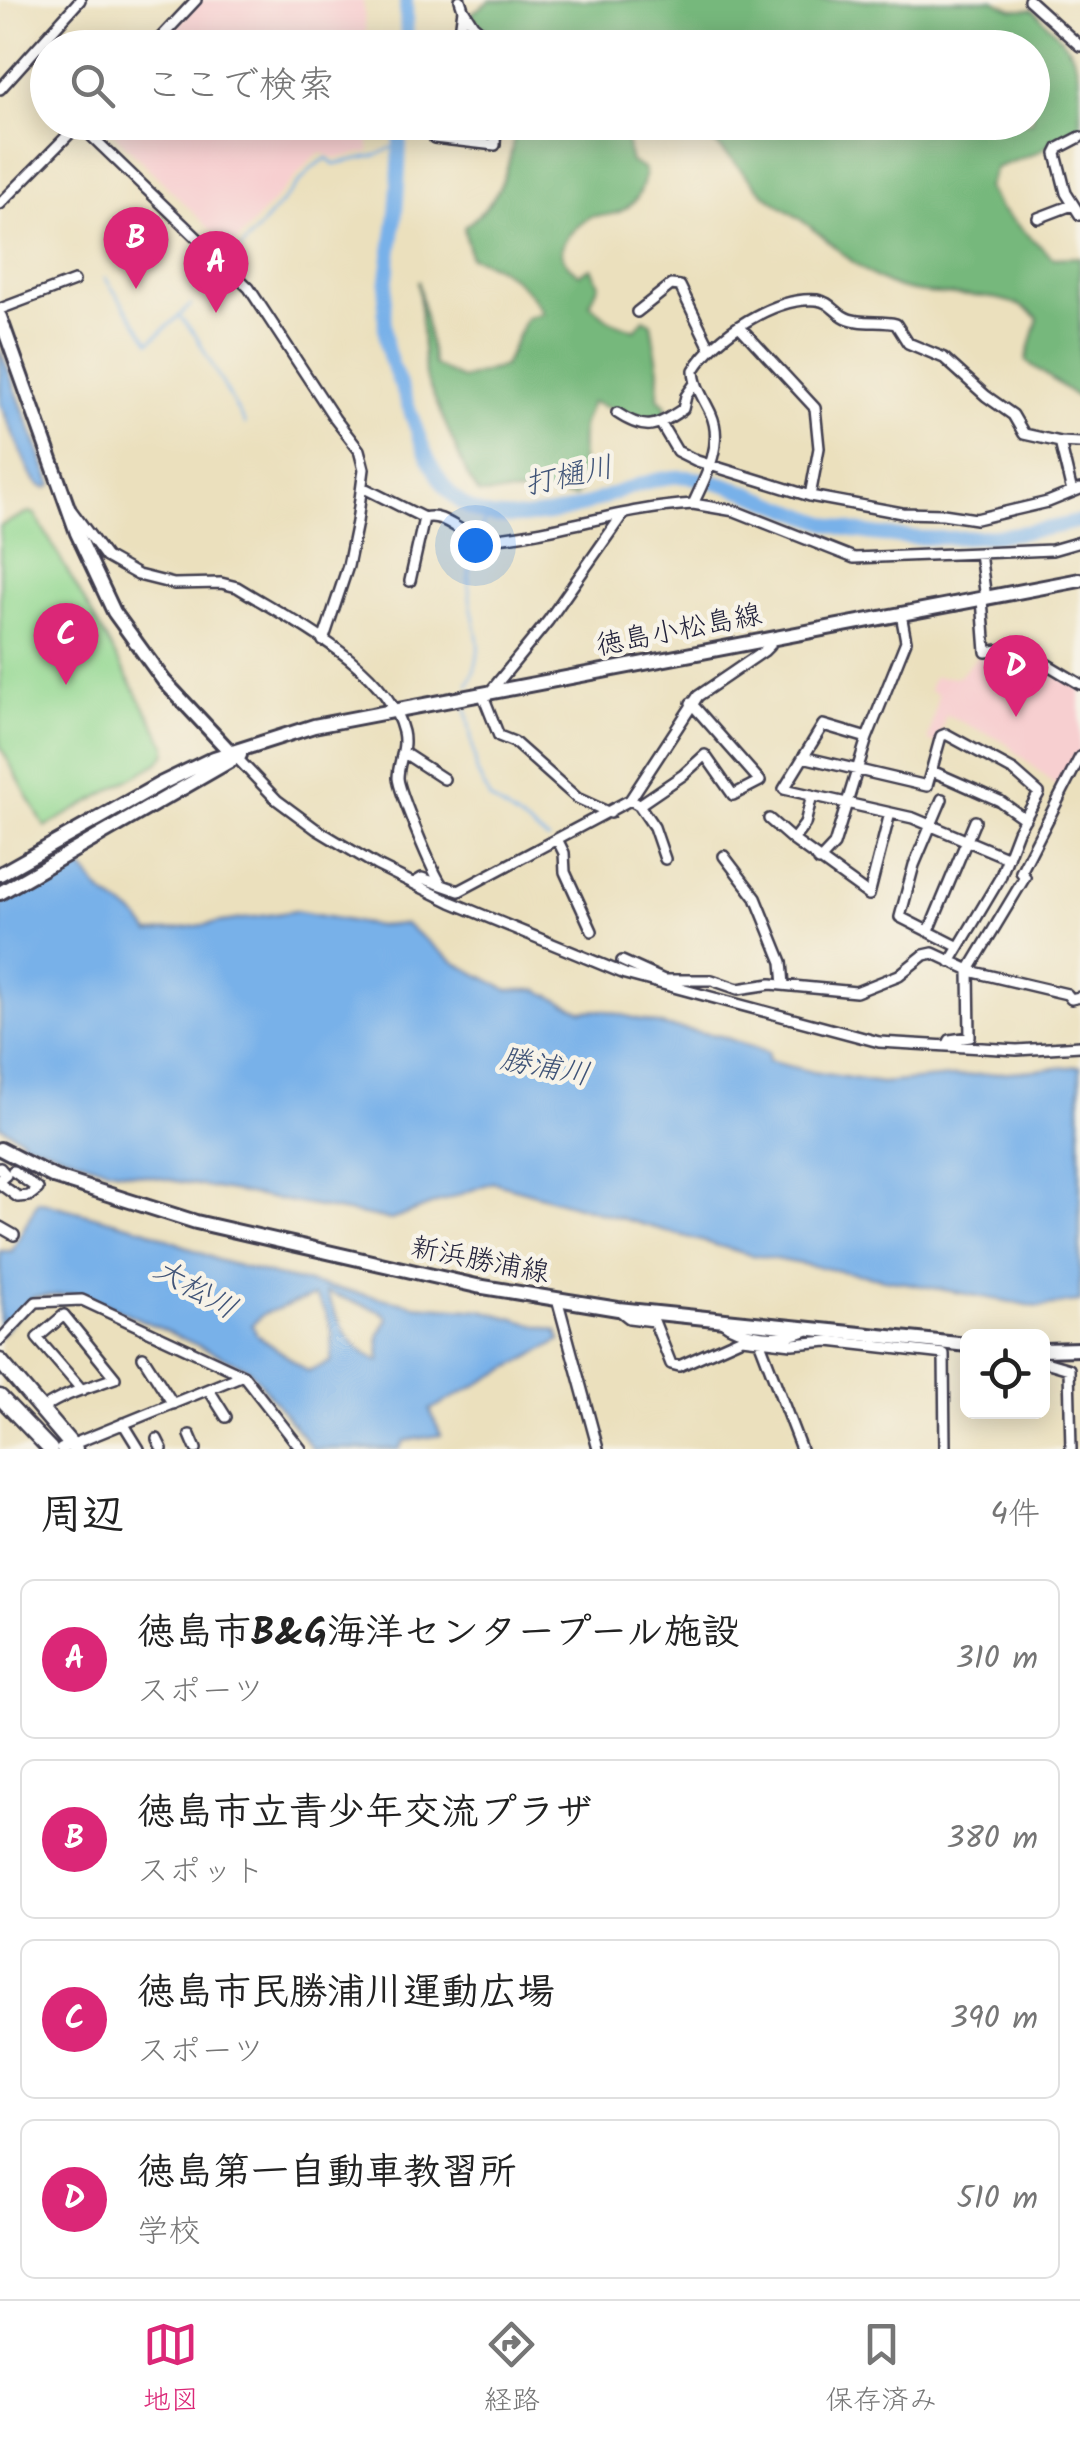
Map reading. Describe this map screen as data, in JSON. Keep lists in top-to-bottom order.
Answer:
{
  "streets": {
    "main road": ["徳島小松島線", "新浜勝浦線"]
  },
  "water": ["打樋川", "勝浦川", "大松川"],
  "page": {
    "search": "ここで検索",
    "pins": [
      "B",
      "A",
      "C",
      "D"
    ],
    "heading": ["周辺", "4件"],
    "list": [
      {
        "mark": "A",
        "name": "徳島市B&G海洋センタープール施設",
        "note": "スポーツ",
        "value": "310 m"
      },
      {
        "mark": "B",
        "name": "徳島市立青少年交流プラザ",
        "note": "スポット",
        "value": "380 m"
      },
      {
        "mark": "C",
        "name": "徳島市民勝浦川運動広場",
        "note": "スポーツ",
        "value": "390 m"
      },
      {
        "mark": "D",
        "name": "徳島第一自動車教習所",
        "note": "学校",
        "value": "510 m"
      }
    ],
    "nav": ["地図", "経路", "保存済み"]
  }
}
